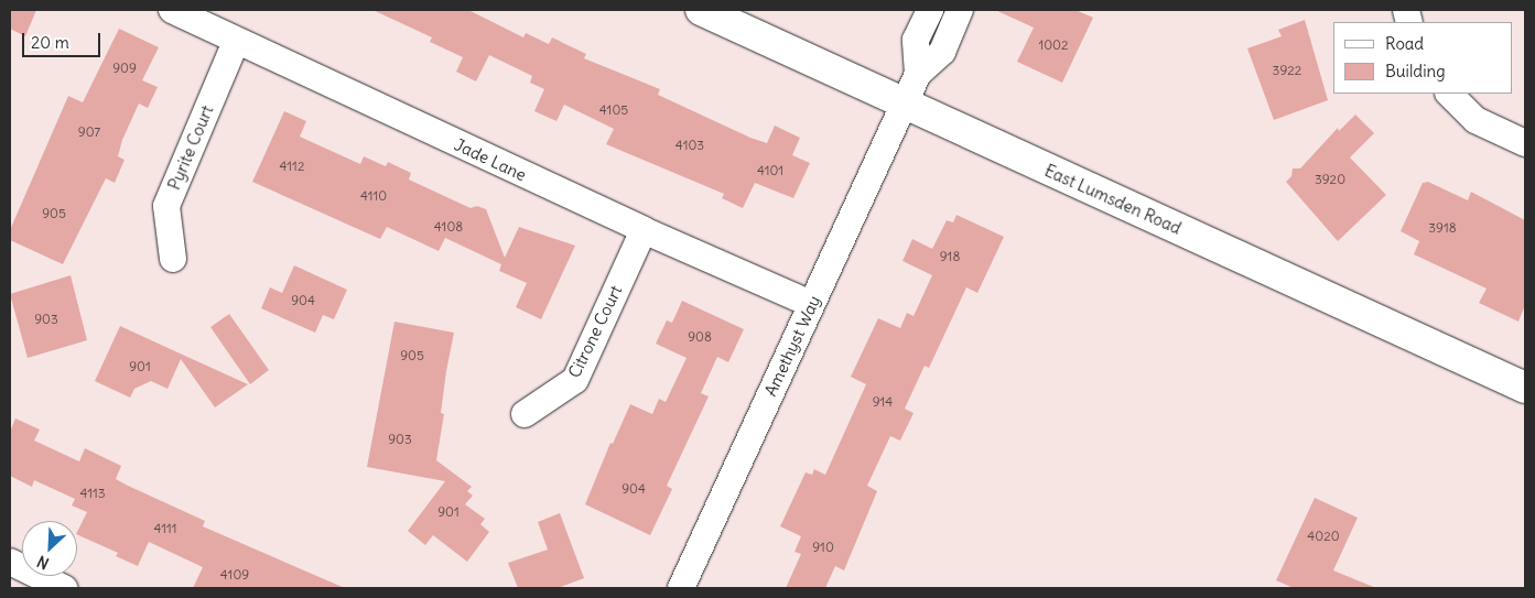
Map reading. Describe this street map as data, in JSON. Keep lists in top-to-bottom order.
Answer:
{
  "streets": {
    "street": [
      "Pyrite Court",
      "Jade Lane",
      "East Lumsden Road",
      "Citrone Court",
      "Amethyst Way"
    ]
  },
  "crossings": [
    ["Pyrite Court", "Jade Lane"],
    ["Jade Lane", "Citrone Court"],
    ["Jade Lane", "Amethyst Way"],
    ["East Lumsden Road", "Amethyst Way"]
  ],
  "house_numbers": [
    "1002",
    "909",
    "3922",
    "4105",
    "907",
    "4103",
    "4112",
    "4101",
    "3920",
    "4110",
    "905",
    "4108",
    "3918",
    "918",
    "904",
    "903",
    "908",
    "905",
    "901",
    "914",
    "903",
    "904",
    "4113",
    "901",
    "4111",
    "4020",
    "910",
    "4109"
  ],
  "legend": ["Road", "Building"],
  "scale_bar": "20 m",
  "north": "bottom left"
}
